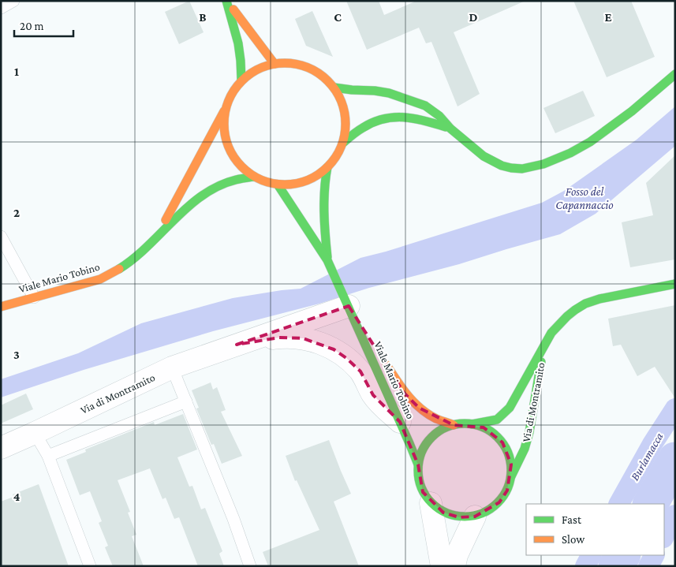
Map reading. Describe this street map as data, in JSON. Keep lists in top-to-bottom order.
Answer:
{
  "streets": {
    "main road": ["Viale Mario Tobino", "Via di Montramito"]
  },
  "crossings": [
    ["Viale Mario Tobino", "Via di Montramito"]
  ],
  "water": ["Fosso del Capannaccio", "Burlamacca"],
  "legend": ["Fast", "Slow"],
  "scale_bar": "20 m",
  "grid": {
    "columns": [
      "B",
      "C",
      "D",
      "E"
    ],
    "rows": [
      "1",
      "2",
      "3",
      "4"
    ]
  }
}
